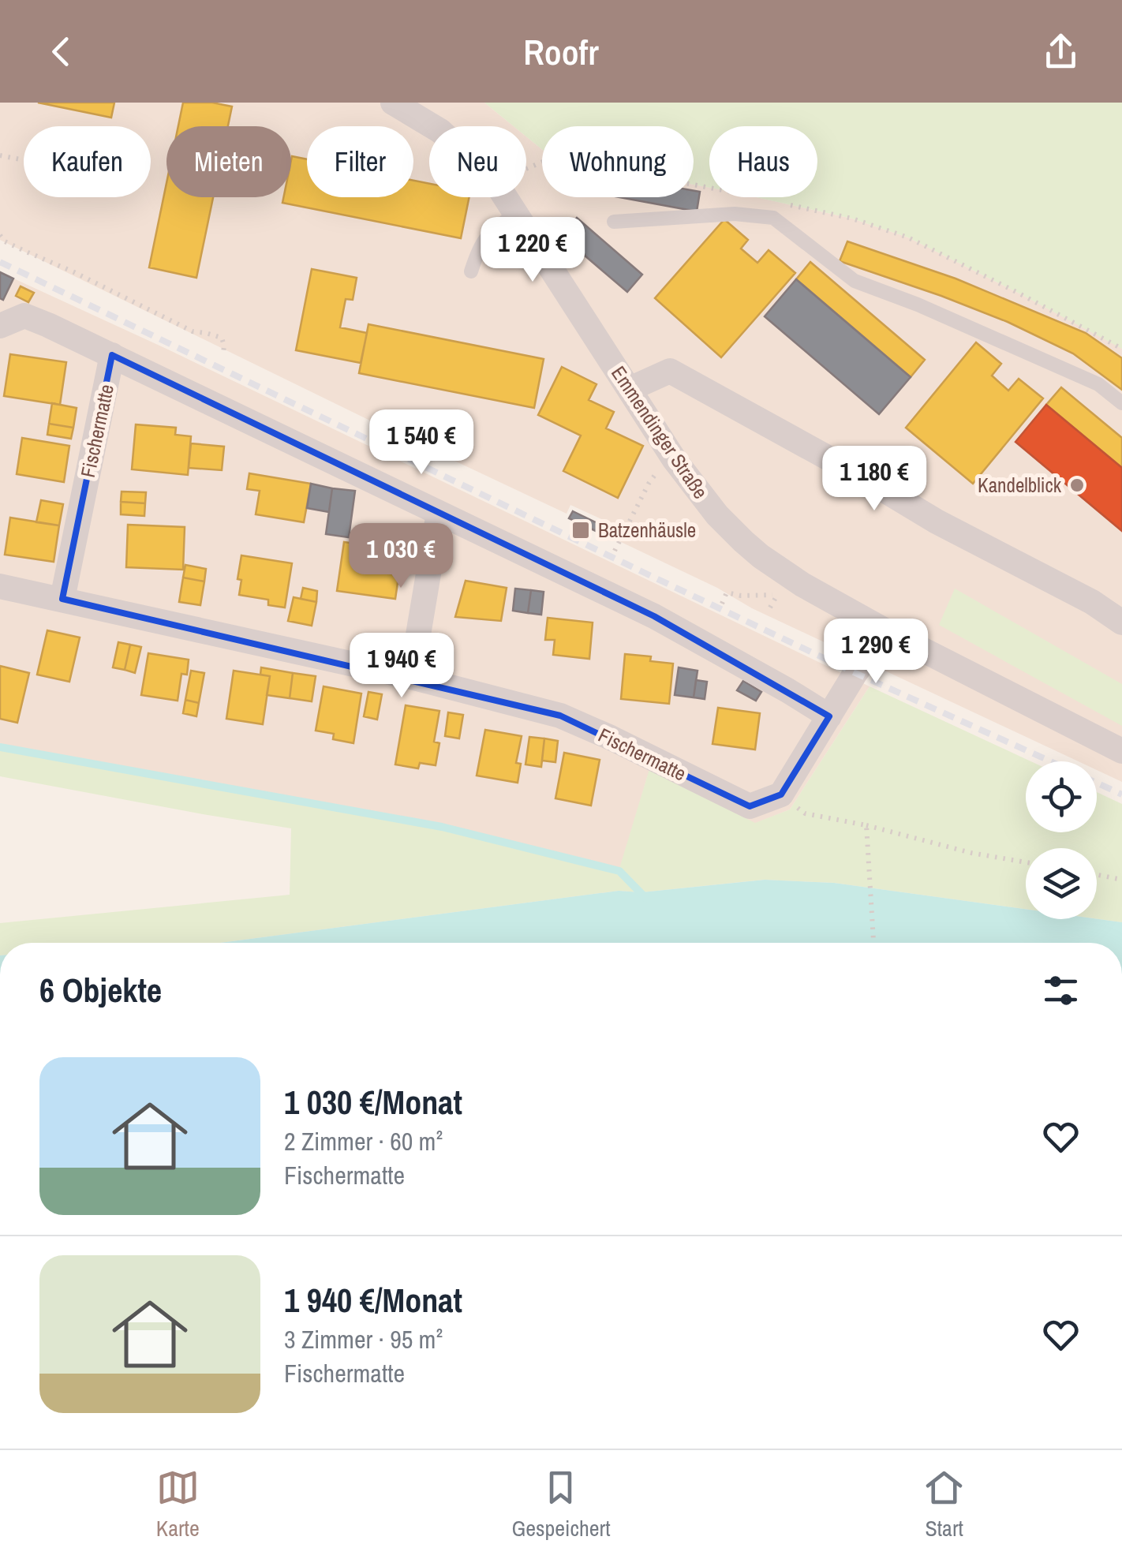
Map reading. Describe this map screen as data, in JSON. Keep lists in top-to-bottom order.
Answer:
{
  "streets": {
    "street": ["Fischermatte", "Emmendinger Straße"]
  },
  "places": {
    "other": ["Kandelblick"],
    "transit": ["Batzenhäusle"]
  },
  "page": {
    "header": "Roofr",
    "chip": [
      "Kaufen",
      "Mieten",
      "Filter",
      "Neu",
      "Wohnung",
      "Haus"
    ],
    "price": [
      "1 220 €",
      "1 540 €",
      "1 180 €",
      "1 030 €",
      "1 290 €",
      "1 940 €"
    ],
    "heading": "6 Objekte",
    "list": [
      {
        "name": "1 030 €/Monat",
        "note": "2 Zimmer · 60 m² · Fischermatte"
      },
      {
        "name": "1 940 €/Monat",
        "note": "3 Zimmer · 95 m² · Fischermatte"
      }
    ],
    "tabs": ["Karte", "Gespeichert", "Start"]
  }
}
